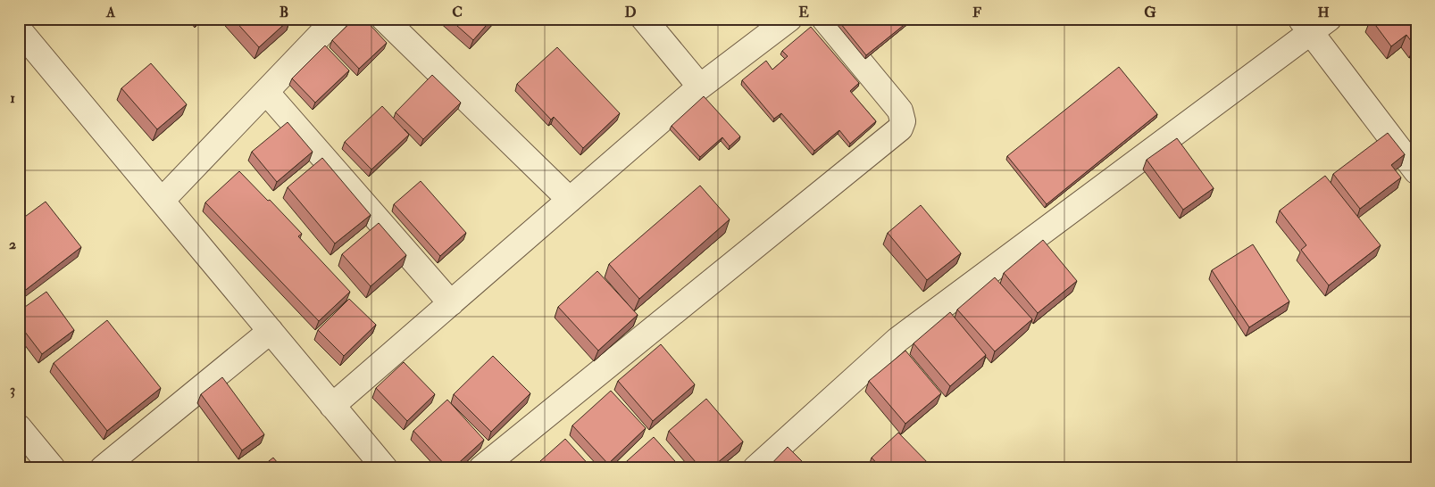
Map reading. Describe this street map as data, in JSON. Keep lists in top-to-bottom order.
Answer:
{
  "grid": {
    "columns": [
      "A",
      "B",
      "C",
      "D",
      "E",
      "F",
      "G",
      "H"
    ],
    "rows": ["1", "2", "3"]
  }
}
